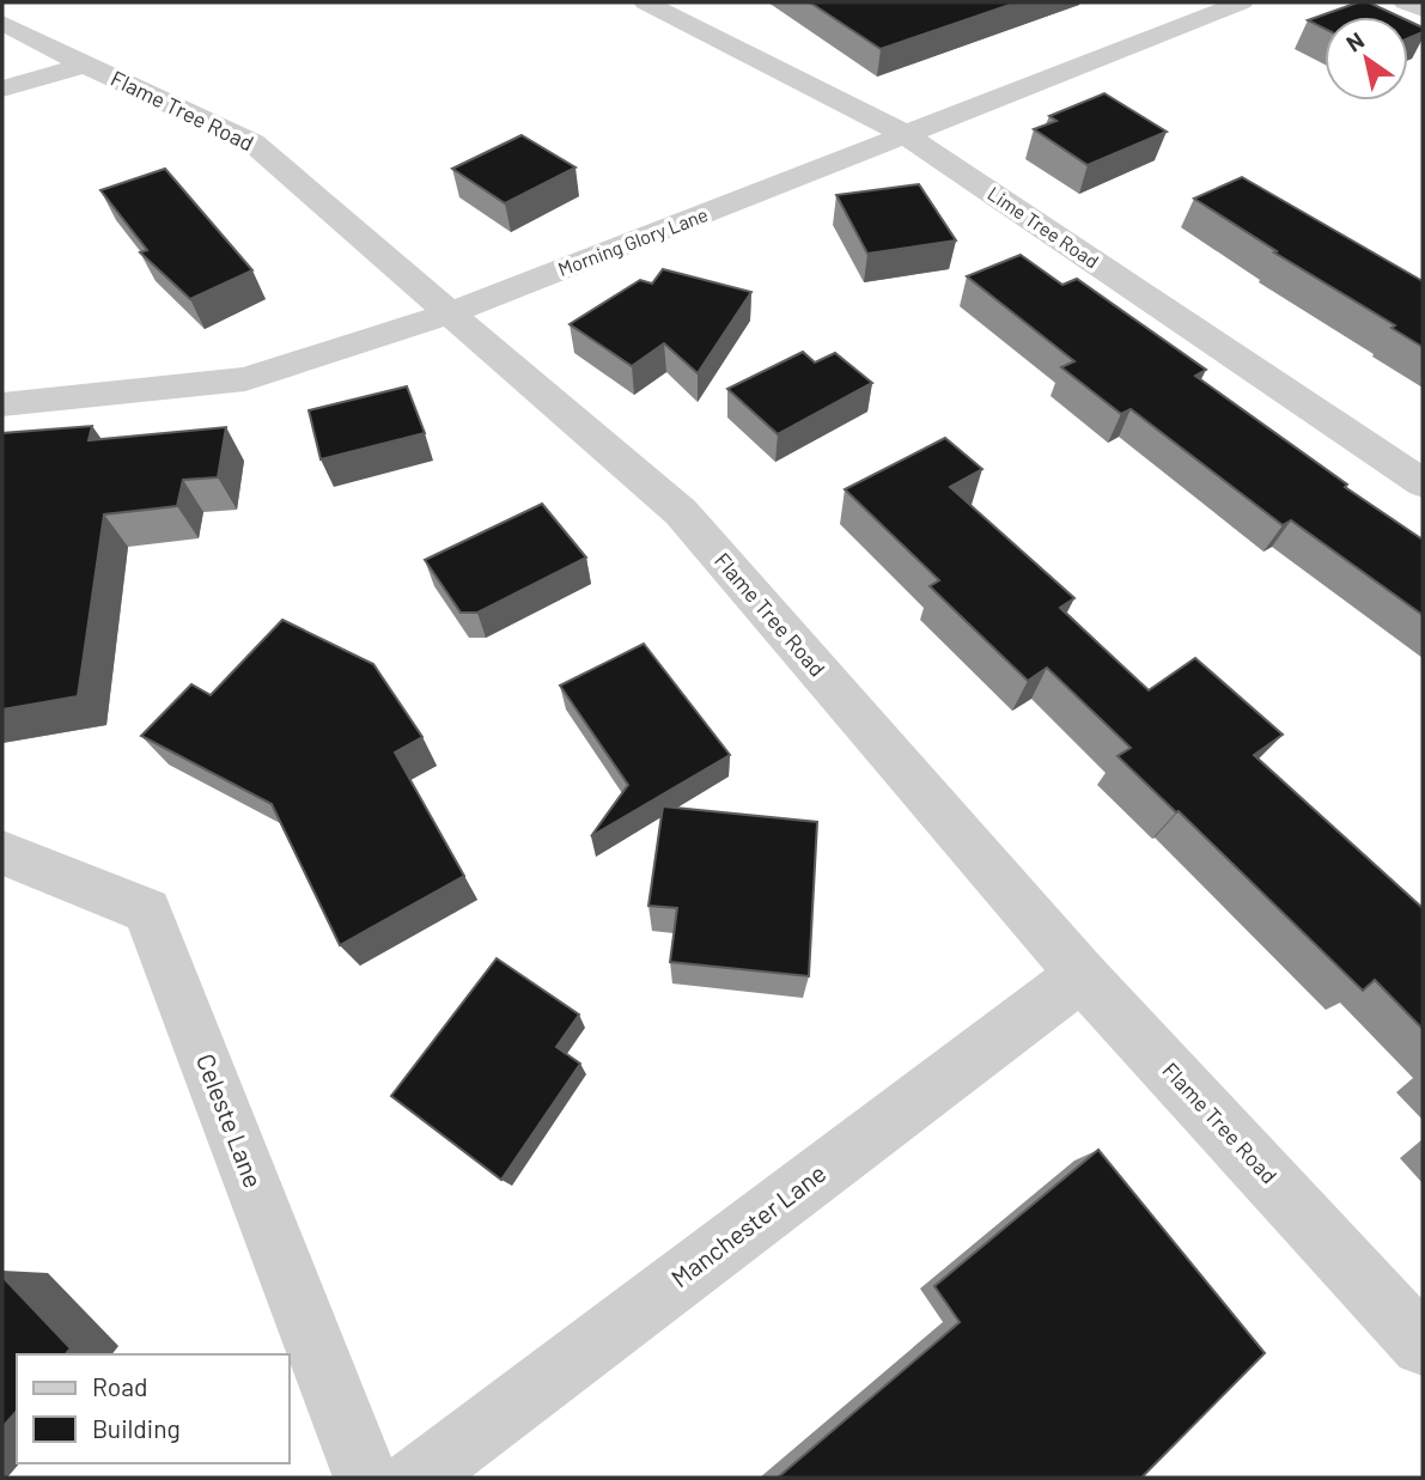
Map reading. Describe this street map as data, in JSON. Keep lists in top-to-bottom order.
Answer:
{
  "streets": {
    "street": [
      "Flame Tree Road",
      "Lime Tree Road",
      "Morning Glory Lane",
      "Celeste Lane",
      "Manchester Lane"
    ]
  },
  "crossings": [
    ["Flame Tree Road", "Morning Glory Lane"],
    ["Flame Tree Road", "Manchester Lane"],
    ["Lime Tree Road", "Morning Glory Lane"]
  ],
  "legend": ["Road", "Building"],
  "north": "top left"
}
